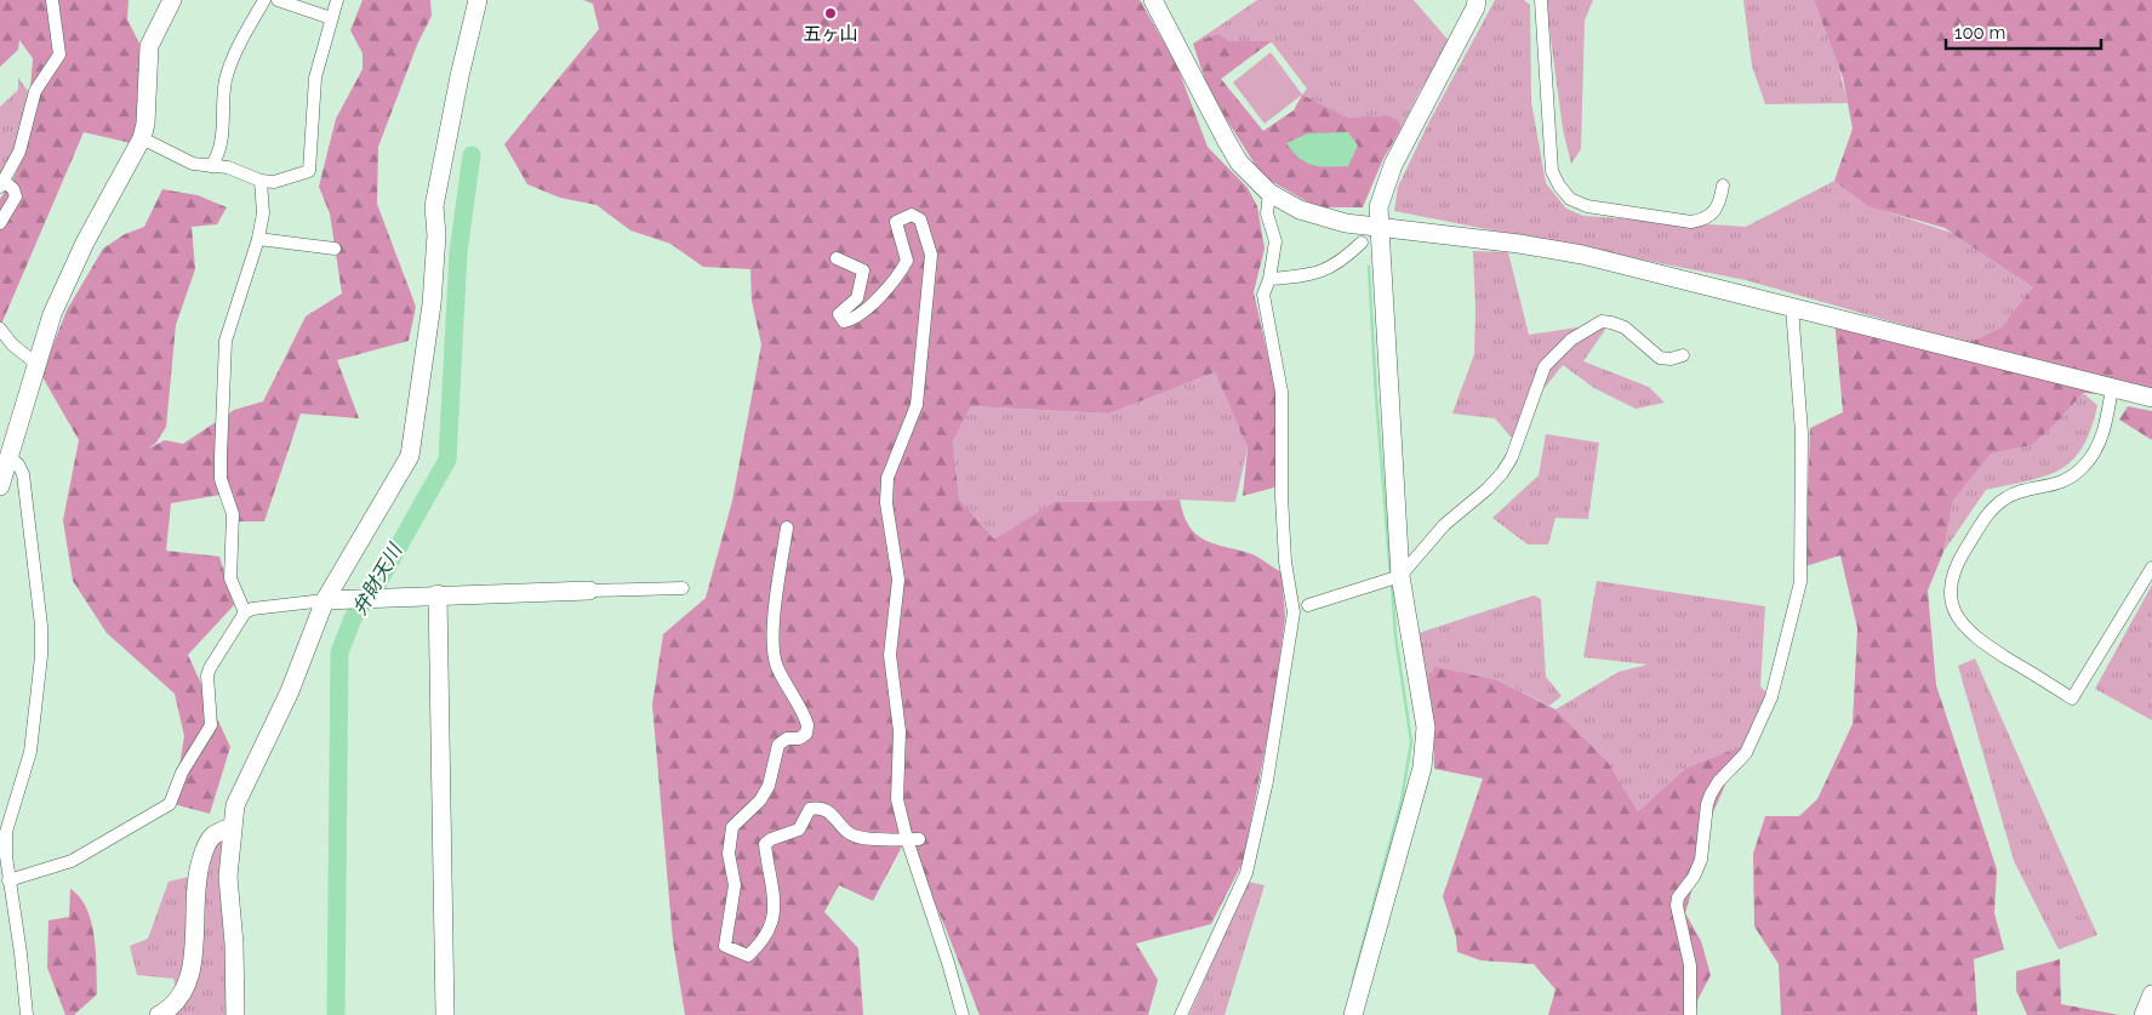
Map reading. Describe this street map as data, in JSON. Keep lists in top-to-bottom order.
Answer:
{
  "water": ["弁財天川"],
  "places": ["五ヶ山"],
  "scale_bar": "100 m"
}
